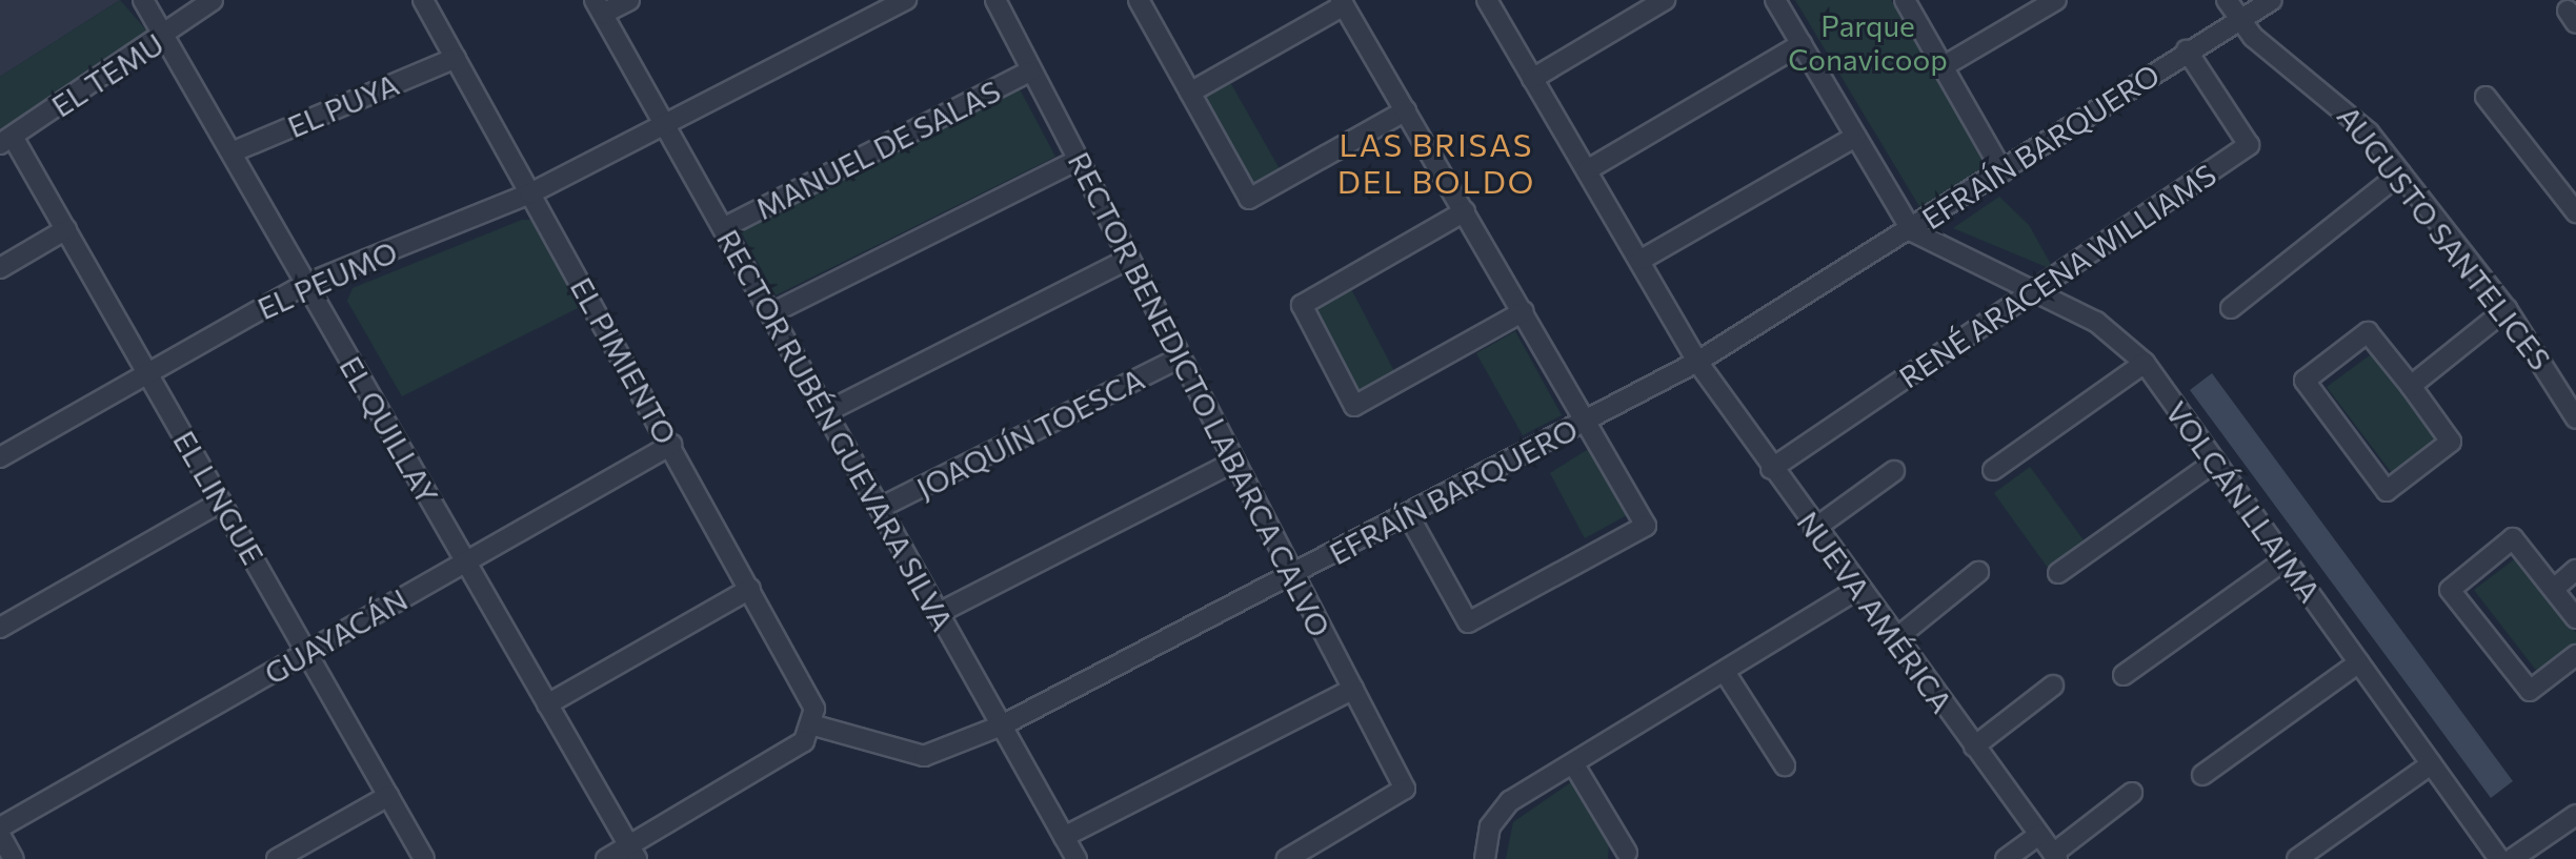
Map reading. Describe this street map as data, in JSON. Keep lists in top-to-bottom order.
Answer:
{
  "streets": {
    "street": [
      "EL TEMU",
      "EL PUYA",
      "EFRAÍN BARQUERO",
      "MANUEL DE SALAS",
      "AUGUSTO SANTELICES",
      "RENÉ ARACENA WILLIAMS",
      "EL PEUMO",
      "EL PIMIENTO",
      "RECTOR BENEDICTO LABARCA CALVO",
      "EL QUILLAY",
      "RECTOR RUBÉN GUEVARA SILVA",
      "JOAQUÍN TOESCA",
      "EL LINGUE",
      "VOLCÁN LLAIMA",
      "NUEVA AMÉRICA",
      "GUAYACÁN"
    ]
  },
  "crossings": [
    ["EL TEMU", "EL QUILLAY"],
    ["EL TEMU", "EL LINGUE"],
    ["EL PUYA", "EL PIMIENTO"],
    ["EL PUYA", "EL QUILLAY"],
    ["EFRAÍN BARQUERO", "AUGUSTO SANTELICES"],
    ["EFRAÍN BARQUERO", "RENÉ ARACENA WILLIAMS"],
    ["EFRAÍN BARQUERO", "EL PIMIENTO"],
    ["EFRAÍN BARQUERO", "RECTOR BENEDICTO LABARCA CALVO"],
    ["EFRAÍN BARQUERO", "RECTOR RUBÉN GUEVARA SILVA"],
    ["EFRAÍN BARQUERO", "VOLCÁN LLAIMA"],
    ["EFRAÍN BARQUERO", "NUEVA AMÉRICA"],
    ["MANUEL DE SALAS", "RECTOR BENEDICTO LABARCA CALVO"],
    ["MANUEL DE SALAS", "RECTOR RUBÉN GUEVARA SILVA"],
    ["RENÉ ARACENA WILLIAMS", "VOLCÁN LLAIMA"],
    ["RENÉ ARACENA WILLIAMS", "NUEVA AMÉRICA"],
    ["EL PEUMO", "EL PIMIENTO"],
    ["EL PEUMO", "EL QUILLAY"],
    ["EL PEUMO", "RECTOR RUBÉN GUEVARA SILVA"],
    ["EL PEUMO", "EL LINGUE"],
    ["EL PIMIENTO", "GUAYACÁN"],
    ["RECTOR BENEDICTO LABARCA CALVO", "JOAQUÍN TOESCA"],
    ["EL QUILLAY", "GUAYACÁN"],
    ["RECTOR RUBÉN GUEVARA SILVA", "JOAQUÍN TOESCA"],
    ["EL LINGUE", "GUAYACÁN"]
  ],
  "districts": ["LAS BRISAS DEL BOLDO"],
  "parks": ["Parque Conavicoop"]
}
